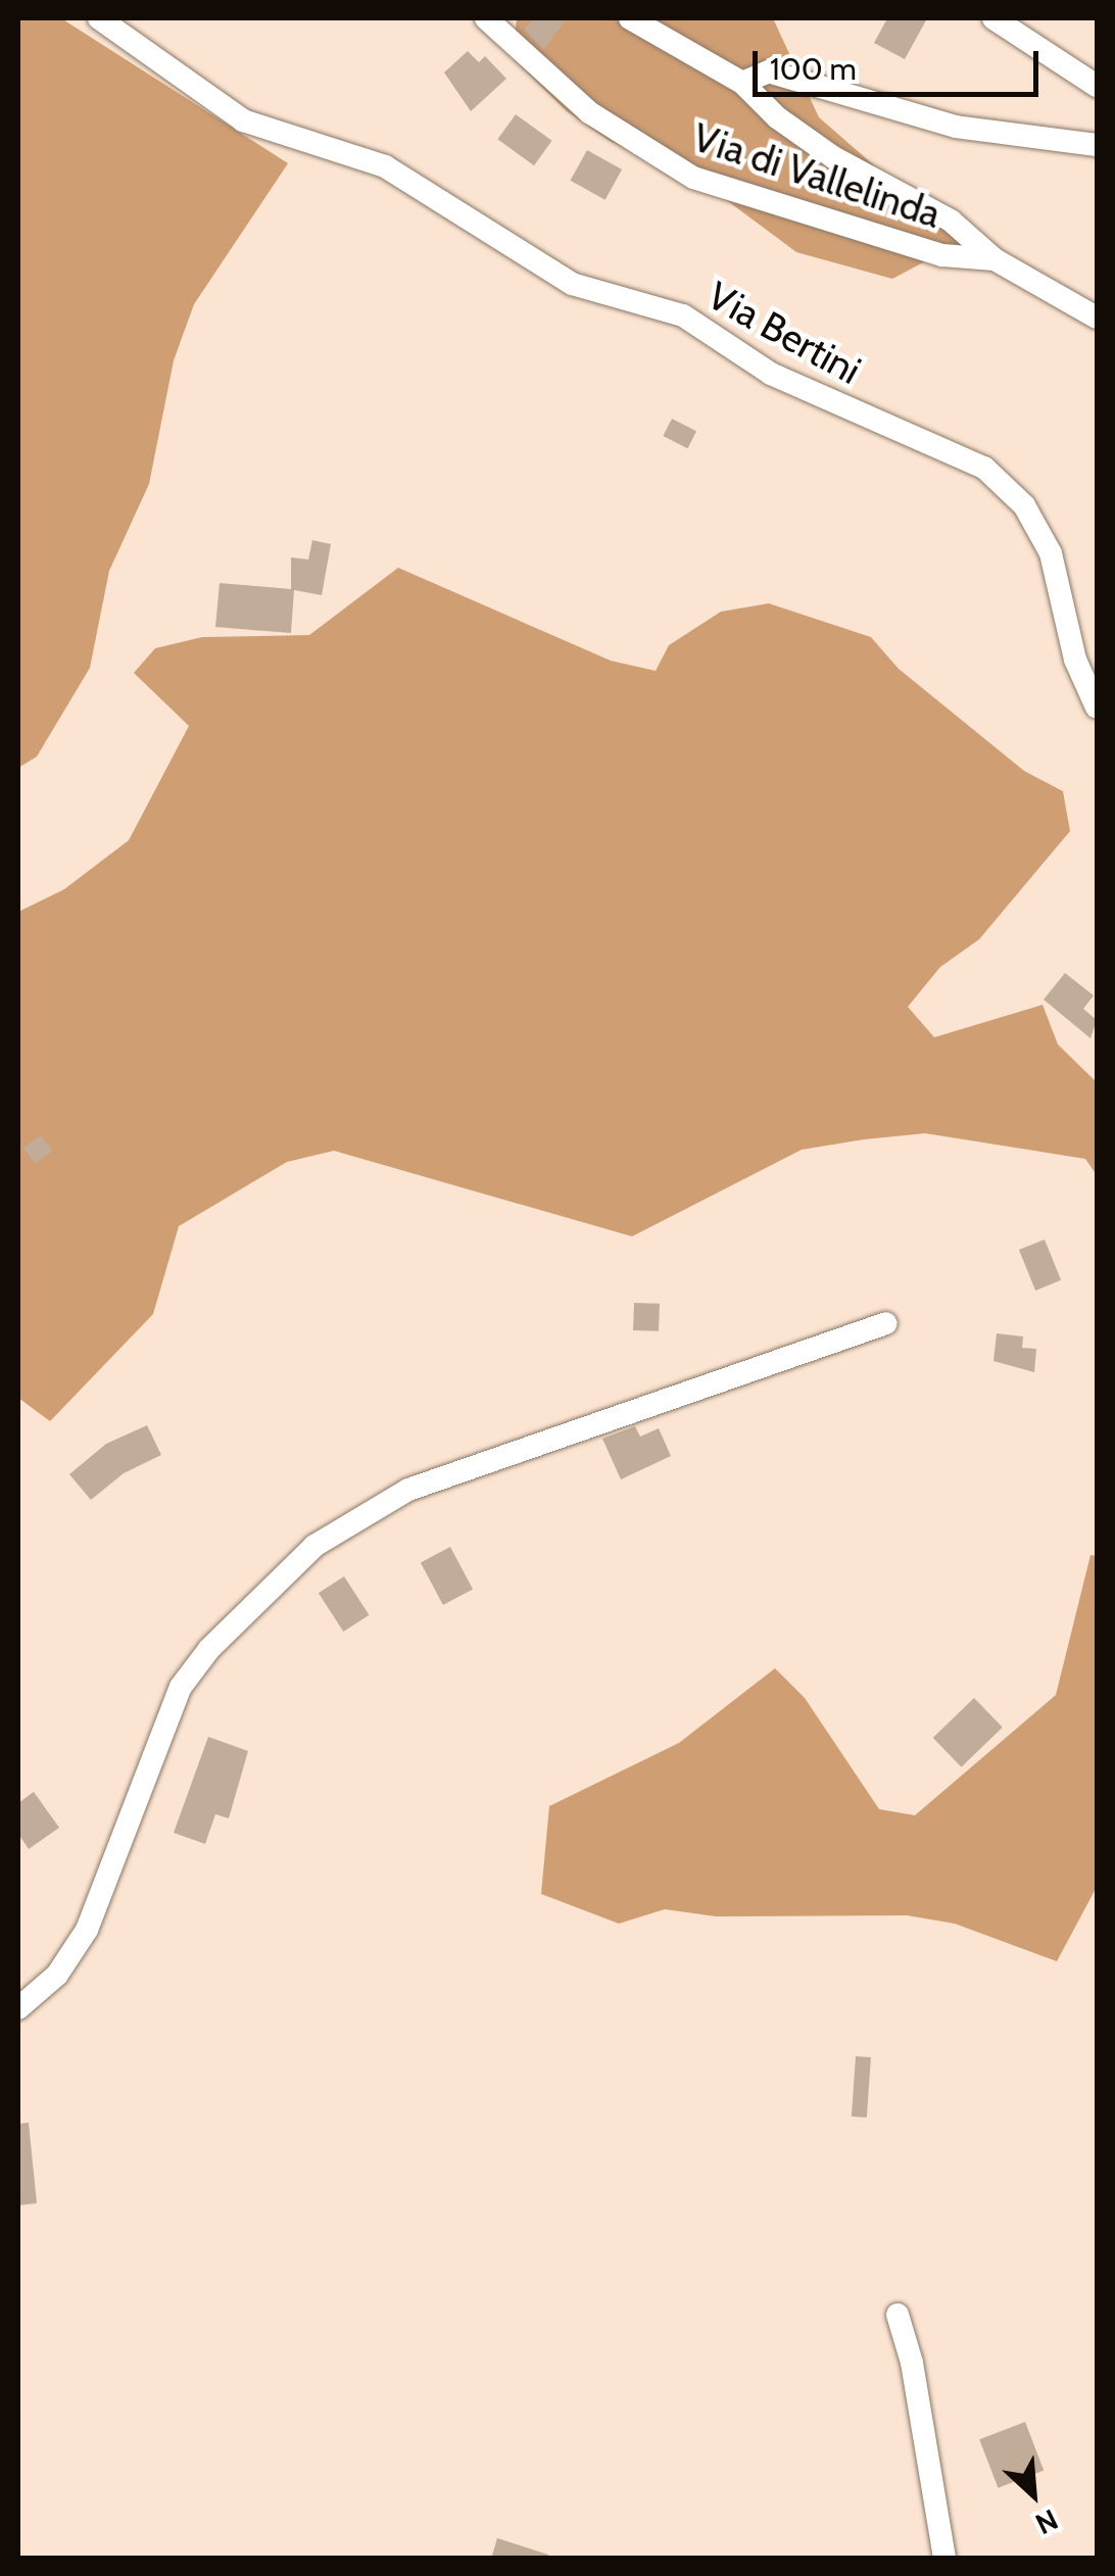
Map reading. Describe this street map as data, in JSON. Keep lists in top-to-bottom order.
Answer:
{
  "streets": {
    "street": ["Via di Vallelinda", "Via Bertini"]
  },
  "scale_bar": "100 m",
  "north": "bottom right"
}
